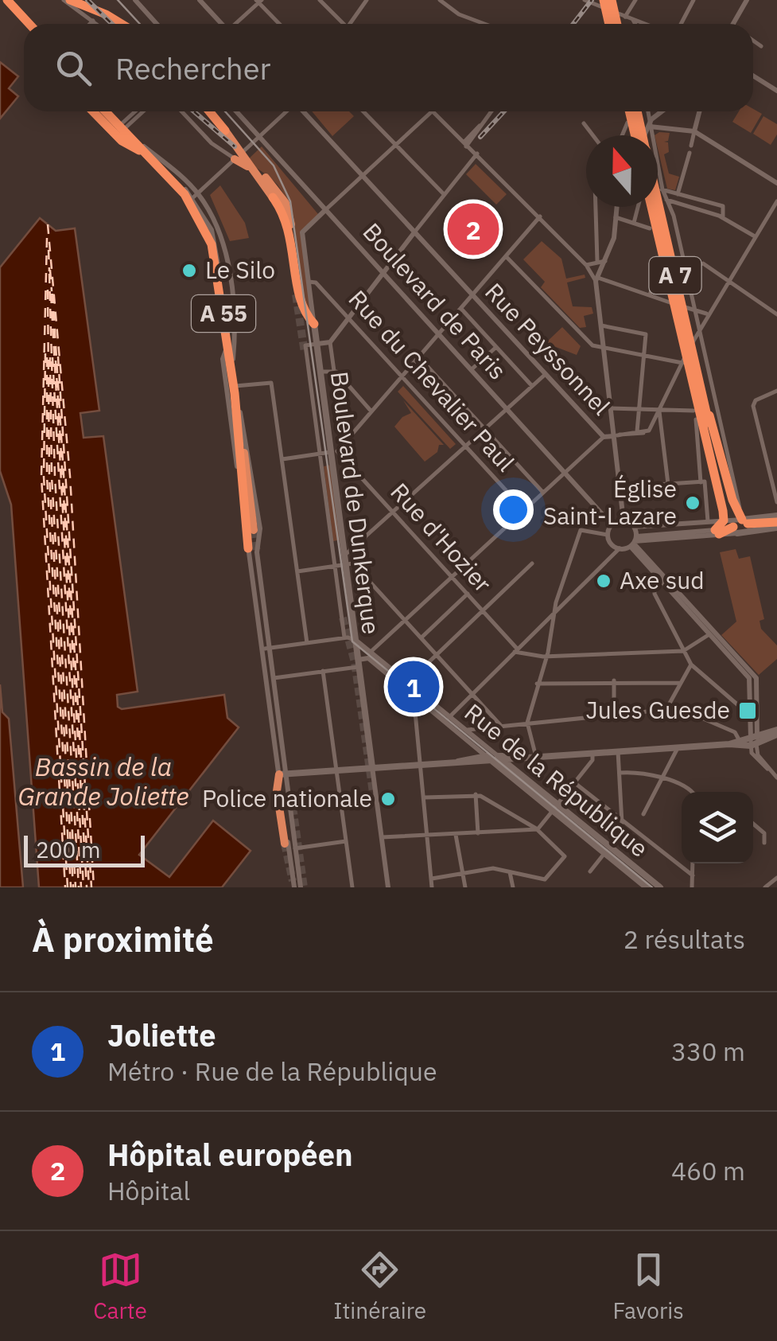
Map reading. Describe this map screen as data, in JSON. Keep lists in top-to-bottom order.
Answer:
{
  "streets": {
    "highway": ["A 7", "A 55"],
    "main road": ["Boulevard de Dunkerque", "Rue de la République"],
    "street": [
      "Boulevard de Paris",
      "Rue Peyssonnel",
      "Rue du Chevalier Paul",
      "Rue d'Hozier"
    ]
  },
  "crossings": [
    ["Boulevard de Paris", "Boulevard de Dunkerque"],
    ["Rue du Chevalier Paul", "Boulevard de Dunkerque"],
    ["Boulevard de Dunkerque", "Rue d'Hozier"],
    ["Boulevard de Dunkerque", "Rue de la République"]
  ],
  "water": ["Bassin de la Grande Joliette"],
  "places": {
    "other": [
      "Le Silo",
      "Église Saint-Lazare",
      "Axe sud",
      "Police nationale"
    ],
    "transit": ["Jules Guesde"]
  },
  "scale_bar": "200 m",
  "north": "top",
  "page": {
    "search": "Rechercher",
    "pins": ["2", "1"],
    "scale": "200 m",
    "heading": ["À proximité", "2 résultats"],
    "list": [
      {
        "mark": "1",
        "name": "Joliette",
        "note": "Métro · Rue de la République",
        "value": "330 m"
      },
      {
        "mark": "2",
        "name": "Hôpital européen",
        "note": "Hôpital",
        "value": "460 m"
      }
    ],
    "nav": ["Carte", "Itinéraire", "Favoris"]
  }
}
